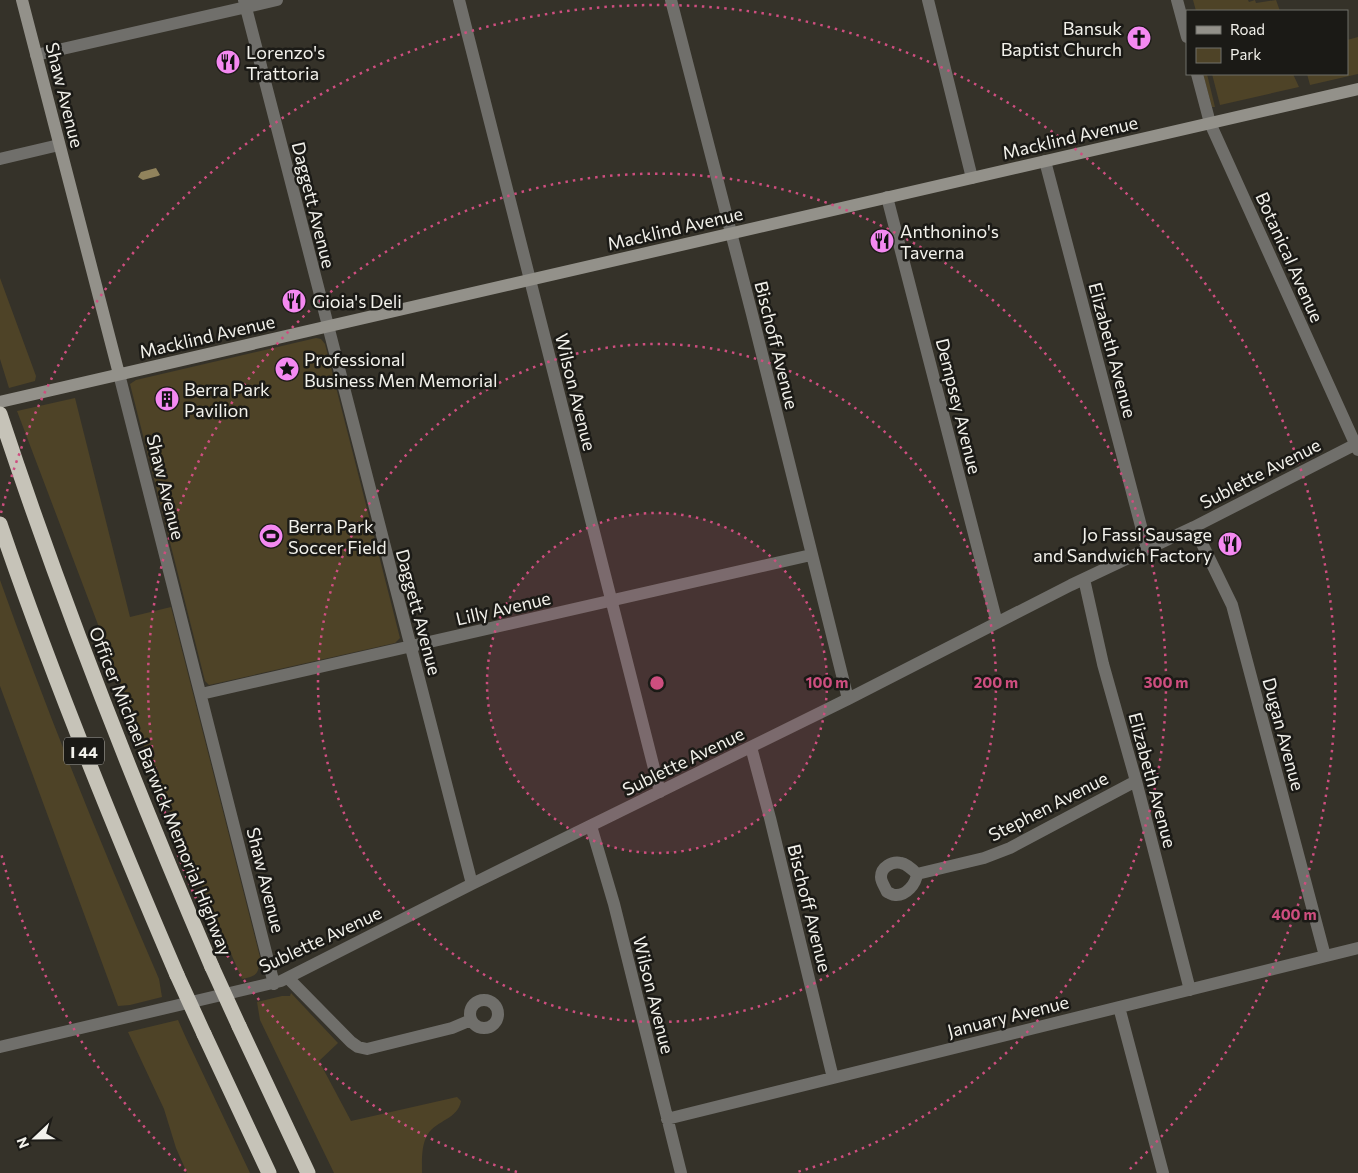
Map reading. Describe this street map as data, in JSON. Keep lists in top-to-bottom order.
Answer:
{
  "streets": {
    "highway": ["I 44", "Officer Michael Barwick Memorial Highway"],
    "street": [
      "Shaw Avenue",
      "Macklind Avenue",
      "Daggett Avenue",
      "Botanical Avenue",
      "Bischoff Avenue",
      "Elizabeth Avenue",
      "Wilson Avenue",
      "Dempsey Avenue",
      "Sublette Avenue",
      "Lilly Avenue",
      "Dugan Avenue",
      "Stephen Avenue",
      "January Avenue"
    ]
  },
  "crossings": [
    ["Shaw Avenue", "Macklind Avenue"],
    ["Shaw Avenue", "Sublette Avenue"],
    ["Shaw Avenue", "Lilly Avenue"],
    ["Macklind Avenue", "Daggett Avenue"],
    ["Macklind Avenue", "Botanical Avenue"],
    ["Macklind Avenue", "Bischoff Avenue"],
    ["Macklind Avenue", "Elizabeth Avenue"],
    ["Macklind Avenue", "Wilson Avenue"],
    ["Macklind Avenue", "Dempsey Avenue"],
    ["Daggett Avenue", "Sublette Avenue"],
    ["Daggett Avenue", "Lilly Avenue"],
    ["Botanical Avenue", "Sublette Avenue"],
    ["Bischoff Avenue", "Sublette Avenue"],
    ["Bischoff Avenue", "Lilly Avenue"],
    ["Bischoff Avenue", "January Avenue"],
    ["Elizabeth Avenue", "Sublette Avenue"],
    ["Elizabeth Avenue", "Stephen Avenue"],
    ["Elizabeth Avenue", "January Avenue"],
    ["Wilson Avenue", "Sublette Avenue"],
    ["Wilson Avenue", "Lilly Avenue"],
    ["Wilson Avenue", "January Avenue"],
    ["Dempsey Avenue", "Sublette Avenue"],
    ["Sublette Avenue", "Dugan Avenue"],
    ["Dugan Avenue", "January Avenue"]
  ],
  "places": {
    "church": ["Bansuk Baptist Church"],
    "restaurant": [
      "Lorenzo's Trattoria",
      "Anthonino's Taverna",
      "Gioia's Deli",
      "Jo Fassi Sausage and Sandwich Factory"
    ],
    "place": ["Professional Business Men Memorial"],
    "building": ["Berra Park Pavilion"],
    "sports": ["Berra Park Soccer Field"]
  },
  "legend": ["Road", "Park"],
  "north": "left",
  "rings": [
    "100 m",
    "200 m",
    "300 m",
    "400 m"
  ]
}
